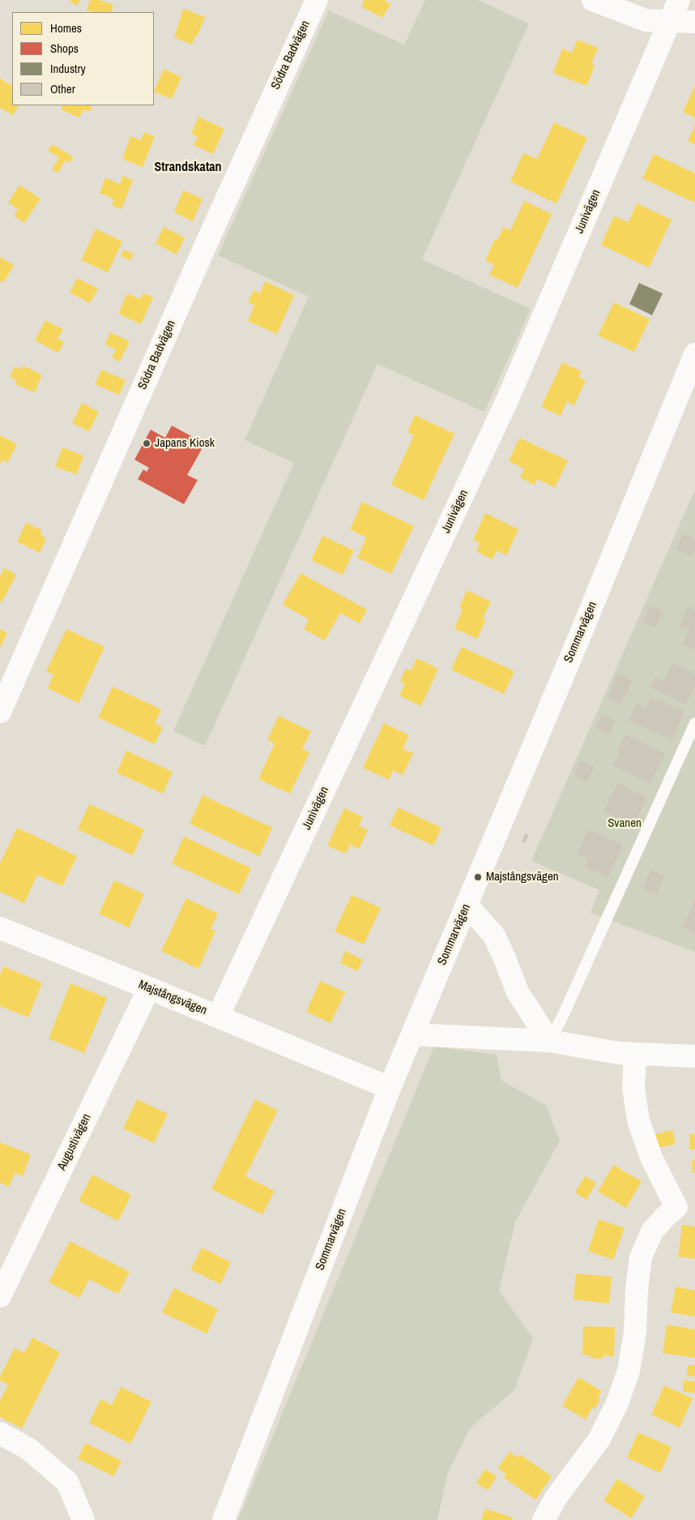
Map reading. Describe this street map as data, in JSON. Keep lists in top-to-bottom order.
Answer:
{
  "streets": {
    "street": [
      "Södra Badvägen",
      "Junivägen",
      "Sommarvägen",
      "Majstångsvägen",
      "Augustivägen"
    ]
  },
  "crossings": [
    ["Junivägen", "Majstångsvägen"],
    ["Sommarvägen", "Majstångsvägen"],
    ["Majstångsvägen", "Augustivägen"]
  ],
  "districts": ["Strandskatan"],
  "parks": ["Svanen"],
  "places": ["Japans Kiosk", "Majstångsvägen"],
  "legend": [
    "Homes",
    "Shops",
    "Industry",
    "Other"
  ]
}
